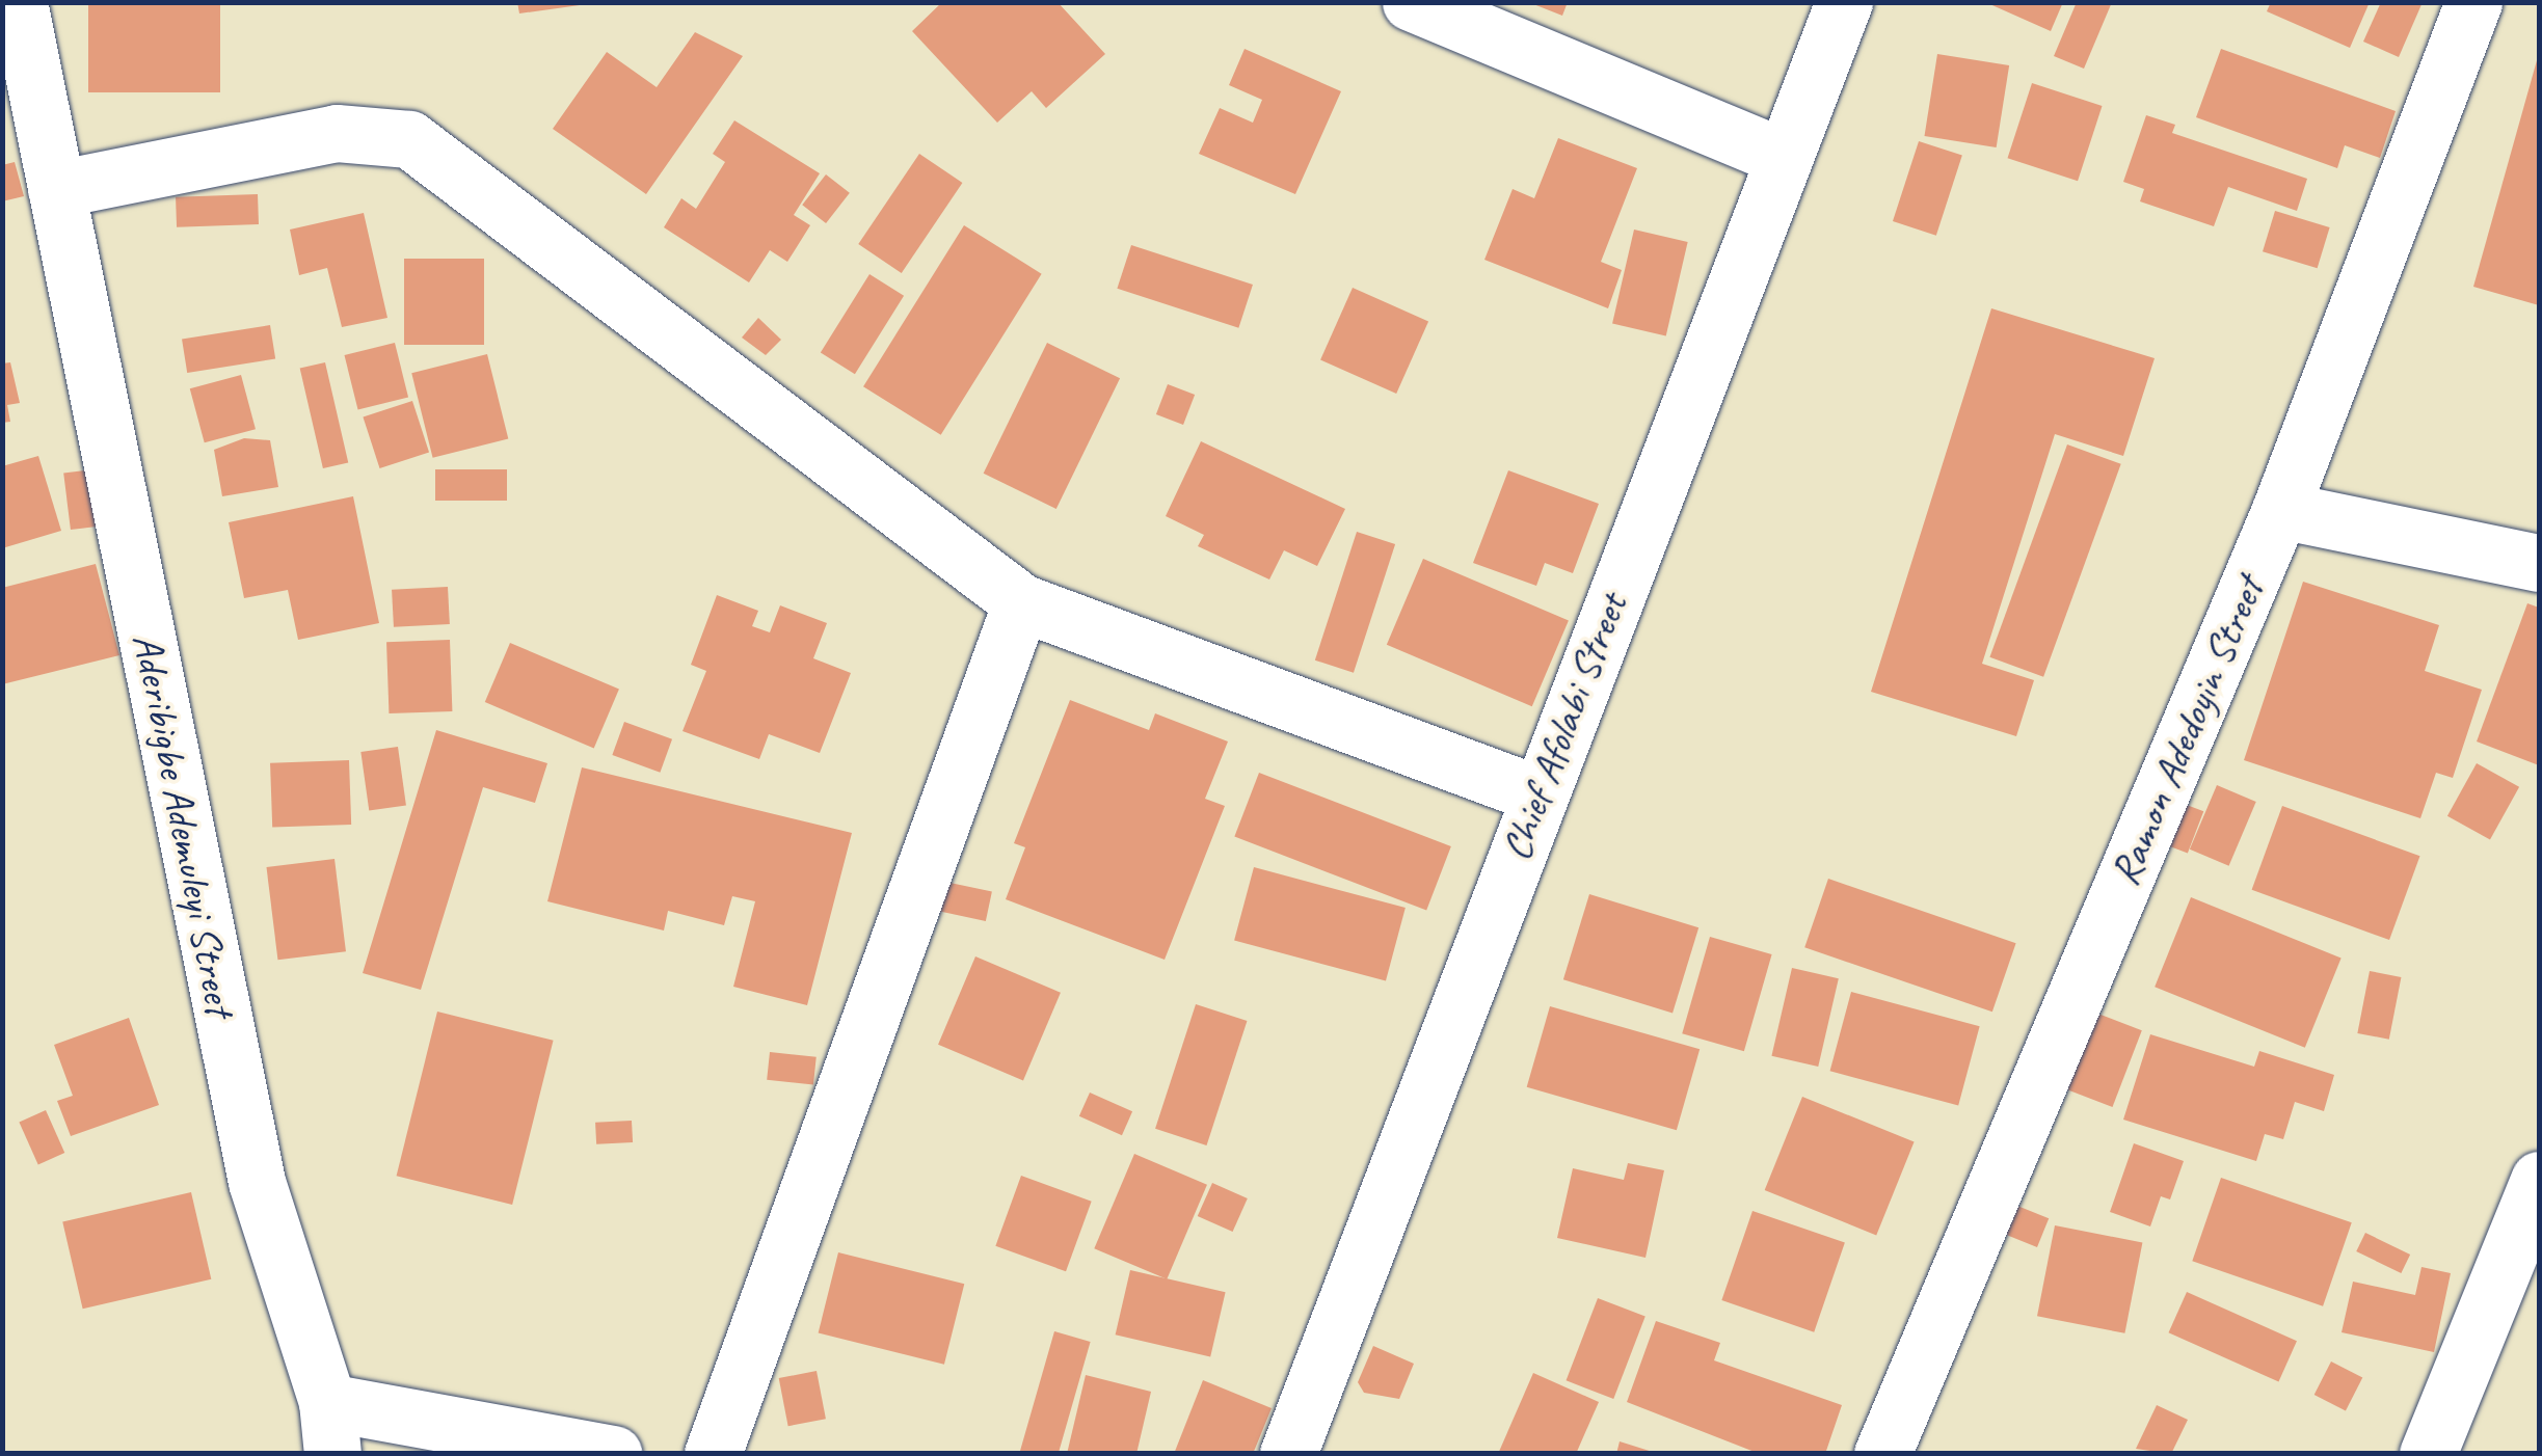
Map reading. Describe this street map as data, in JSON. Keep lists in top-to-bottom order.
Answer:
{
  "streets": {
    "street": ["Chief Afolabi Street", "Ramon Adedoyin Street", "Aderibigbe Ademuleyi Street"]
  }
}
